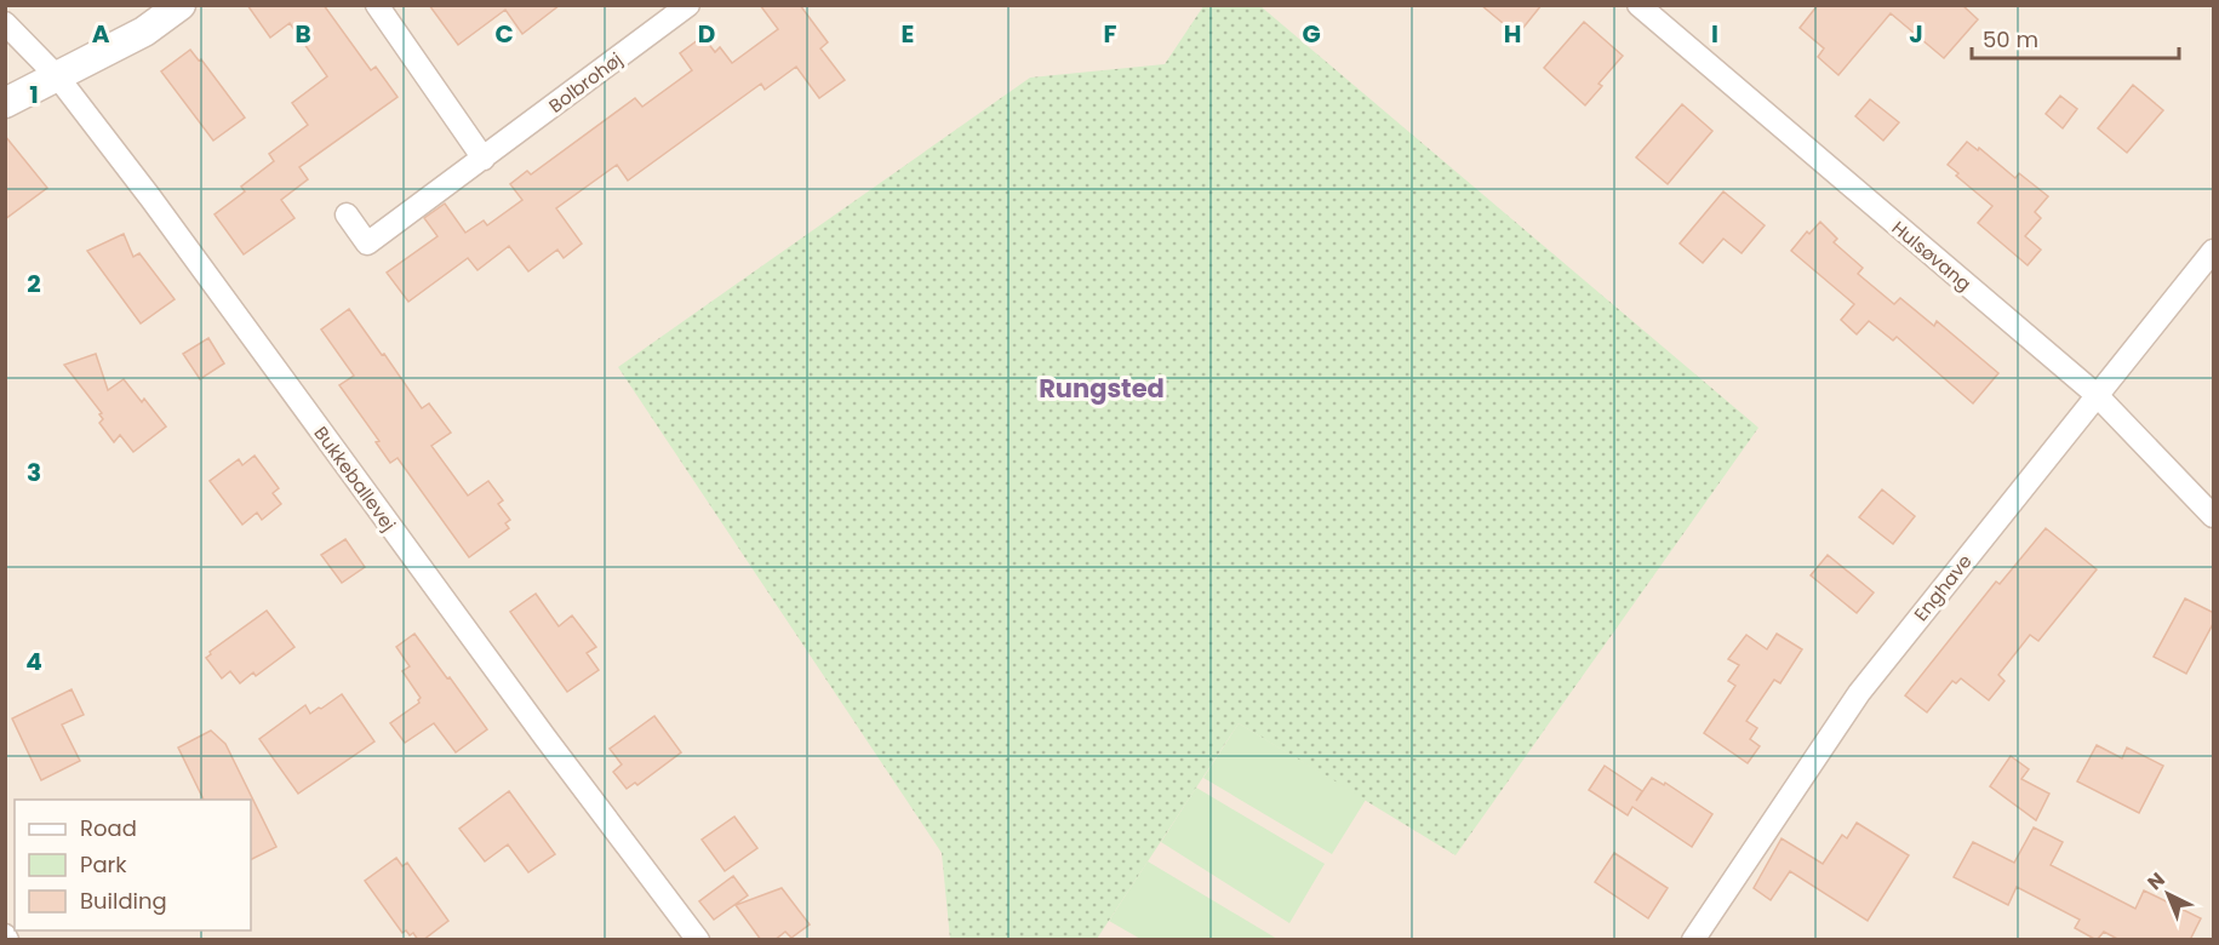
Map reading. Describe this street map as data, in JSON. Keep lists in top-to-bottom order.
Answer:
{
  "streets": {
    "street": [
      "Bolbrohøj",
      "Hulsøvang",
      "Bukkeballevej",
      "Enghave"
    ]
  },
  "crossings": [
    ["Hulsøvang", "Enghave"]
  ],
  "districts": ["Rungsted"],
  "legend": ["Road", "Park", "Building"],
  "scale_bar": "50 m",
  "north": "top left",
  "grid": {
    "columns": [
      "A",
      "B",
      "C",
      "D",
      "E",
      "F",
      "G",
      "H",
      "I",
      "J"
    ],
    "rows": [
      "1",
      "2",
      "3",
      "4"
    ]
  }
}
